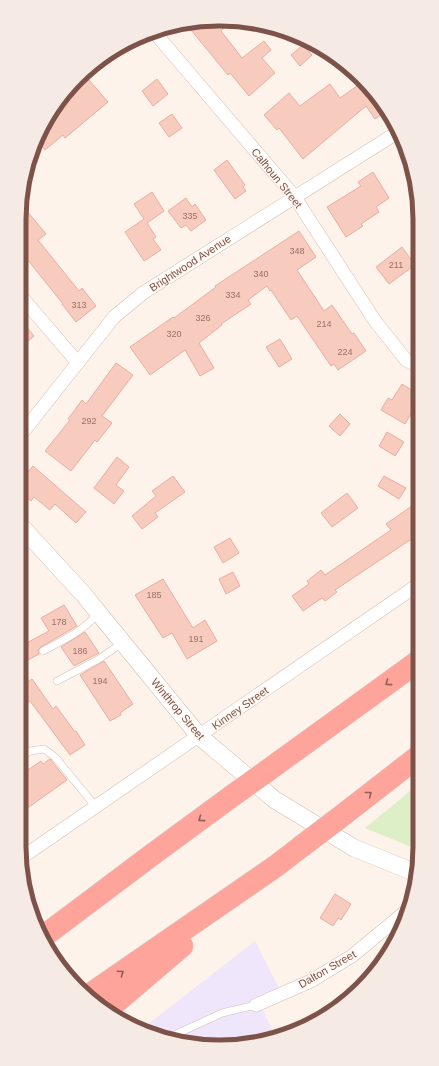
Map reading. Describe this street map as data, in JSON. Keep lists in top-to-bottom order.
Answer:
{
  "streets": {
    "street": [
      "Calhoun Street",
      "Brightwood Avenue",
      "Kinney Street",
      "Winthrop Street",
      "Dalton Street"
    ]
  },
  "crossings": [
    ["Calhoun Street", "Brightwood Avenue"],
    ["Kinney Street", "Winthrop Street"]
  ],
  "house_numbers": [
    "335",
    "348",
    "211",
    "340",
    "334",
    "313",
    "326",
    "214",
    "320",
    "224",
    "292",
    "185",
    "178",
    "191",
    "186",
    "194"
  ]
}
